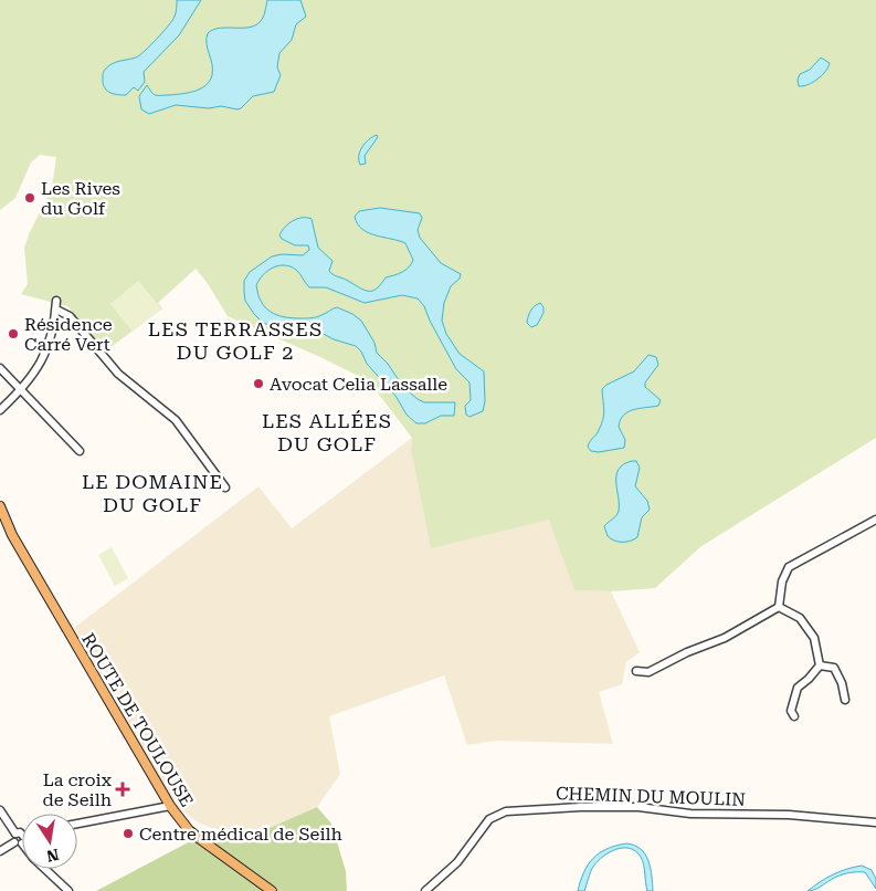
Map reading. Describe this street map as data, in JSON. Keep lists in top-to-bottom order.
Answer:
{
  "streets": {
    "main road": ["ROUTE DE TOULOUSE"],
    "street": ["CHEMIN DU MOULIN"]
  },
  "districts": ["LES TERRASSES DU GOLF 2", "LES ALLÉES DU GOLF", "LE DOMAINE DU GOLF"],
  "places": {
    "other": [
      "Les Rives du Golf",
      "Résidence Carré Vert",
      "Avocat Celia Lassalle",
      "Centre médical de Seilh"
    ],
    "health": ["La croix de Seilh"]
  },
  "north": "bottom"
}
